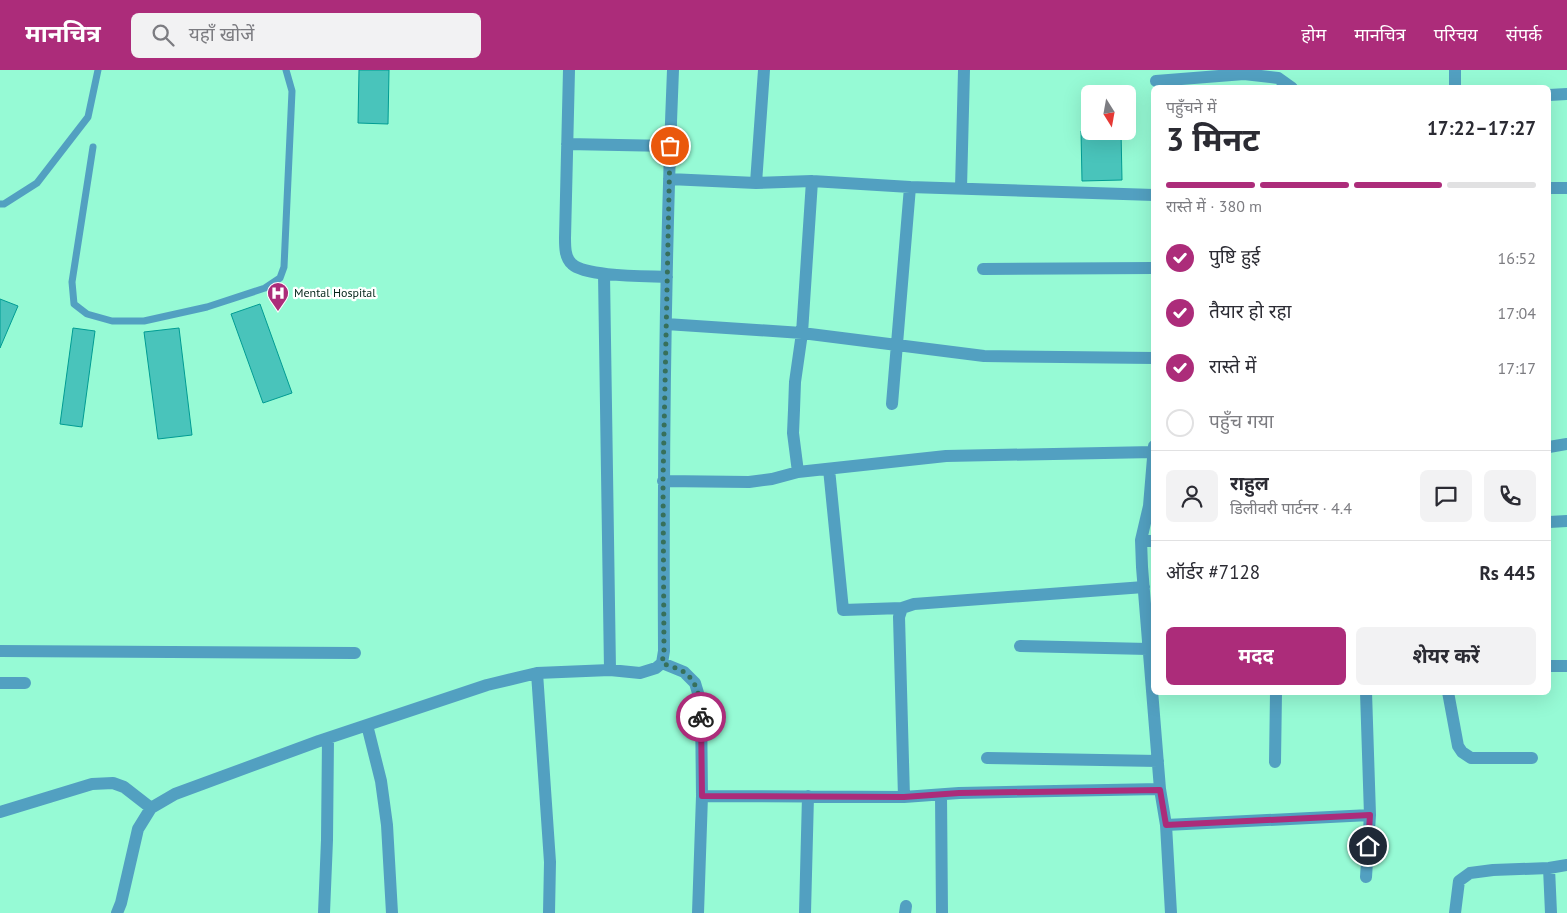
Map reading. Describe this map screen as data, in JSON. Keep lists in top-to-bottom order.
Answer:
{
  "places": {
    "hospital": ["Mental Hospital"]
  },
  "north": "bottom",
  "page": {
    "header": "मानचित्र",
    "search": "यहाँ खोजें",
    "nav": [
      "होम",
      "मानचित्र",
      "परिचय",
      "संपर्क"
    ],
    "heading": ["3 मिनट", "पहुँचने में", "17:22–17:27"],
    "panel": [
      "राहुल",
      "डिलीवरी पार्टनर · 4.4",
      "ऑर्डर #7128",
      "Rs 445"
    ],
    "bar": "रास्ते में · 380 m",
    "list": [
      ["पुष्टि हुई", "16:52"],
      ["तैयार हो रहा", "17:04"],
      ["रास्ते में", "17:17"],
      "पहुँच गया"
    ],
    "buttons": ["मदद", "शेयर करें"]
  }
}
